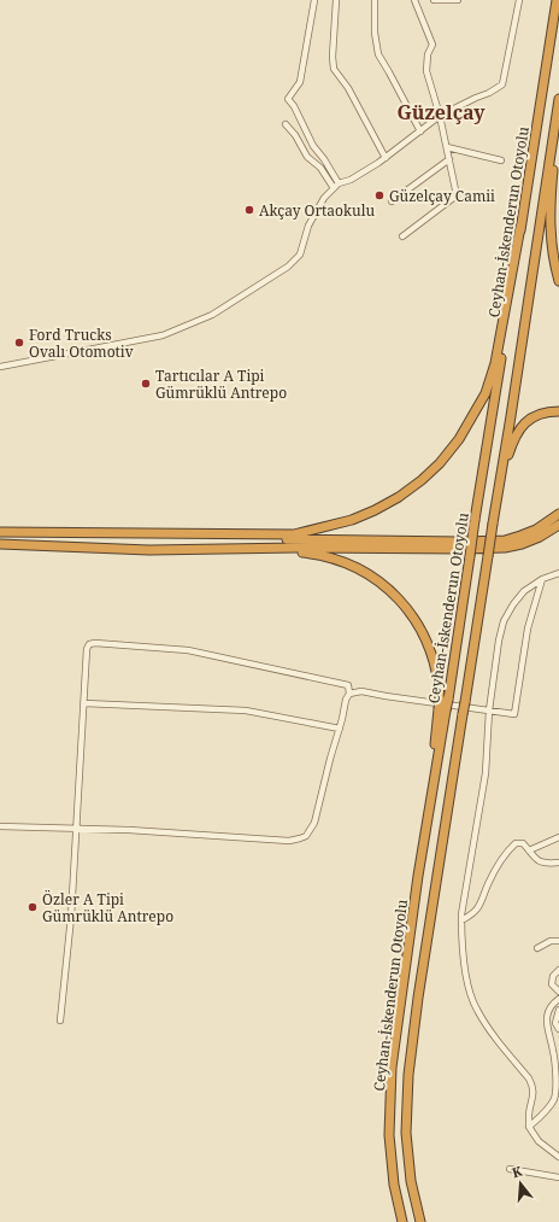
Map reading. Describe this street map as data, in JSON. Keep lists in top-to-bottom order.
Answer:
{
  "streets": {
    "highway": ["Ceyhan-İskenderun Otoyolu"]
  },
  "districts": ["Güzelçay"],
  "places": [
    "Güzelçay Camii",
    "Akçay Ortaokulu",
    "Ford Trucks Ovalı Otomotiv",
    "Tartıcılar A Tipi Gümrüklü Antrepo",
    "Özler A Tipi Gümrüklü Antrepo"
  ],
  "north": "top"
}
